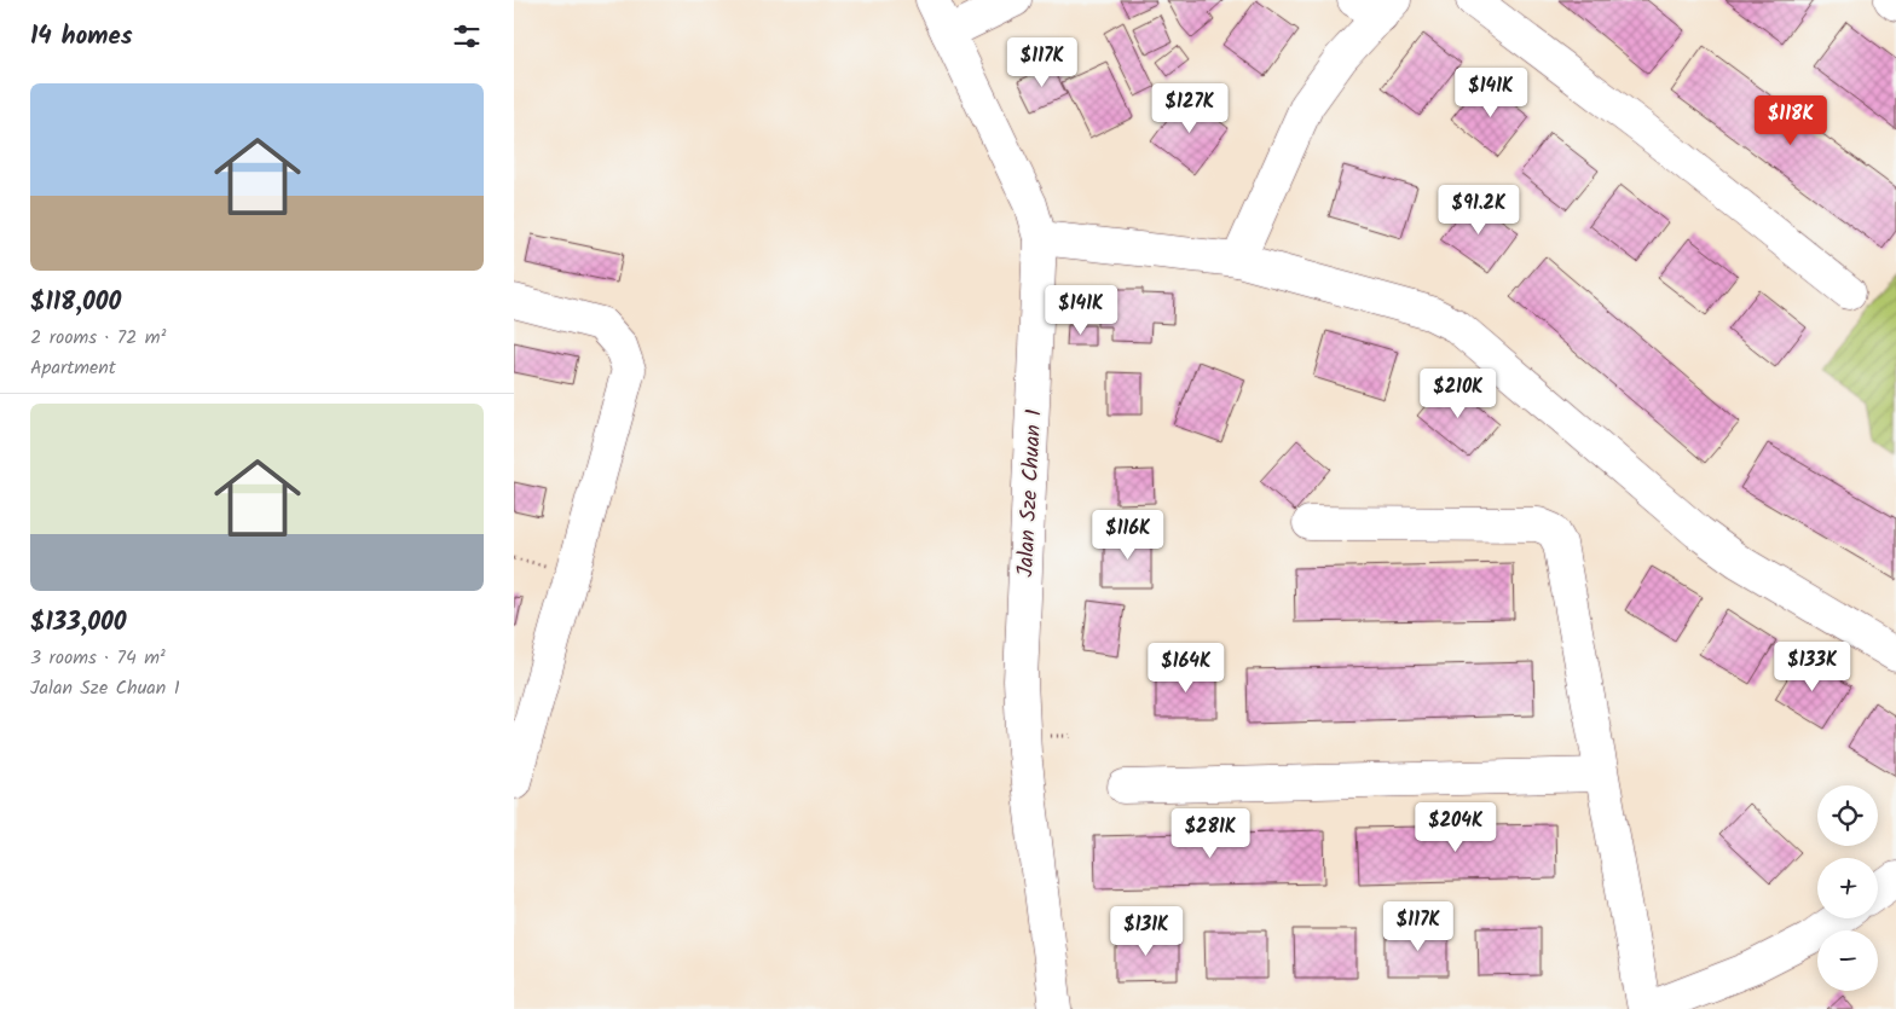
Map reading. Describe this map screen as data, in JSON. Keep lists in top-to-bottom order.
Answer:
{
  "streets": {
    "street": ["Jalan Sze Chuan 1"]
  },
  "page": {
    "heading": "14 homes",
    "price": [
      "$117K",
      "$141K",
      "$127K",
      "$118K",
      "$91.2K",
      "$141K",
      "$210K",
      "$116K",
      "$133K",
      "$164K",
      "$204K",
      "$281K",
      "$117K",
      "$131K"
    ],
    "list": [
      {
        "name": "$118,000",
        "note": "2 rooms · 72 m² · Apartment"
      },
      {
        "name": "$133,000",
        "note": "3 rooms · 74 m² · Jalan Sze Chuan 1"
      }
    ],
    "map_buttons": ["+", "−"]
  }
}
